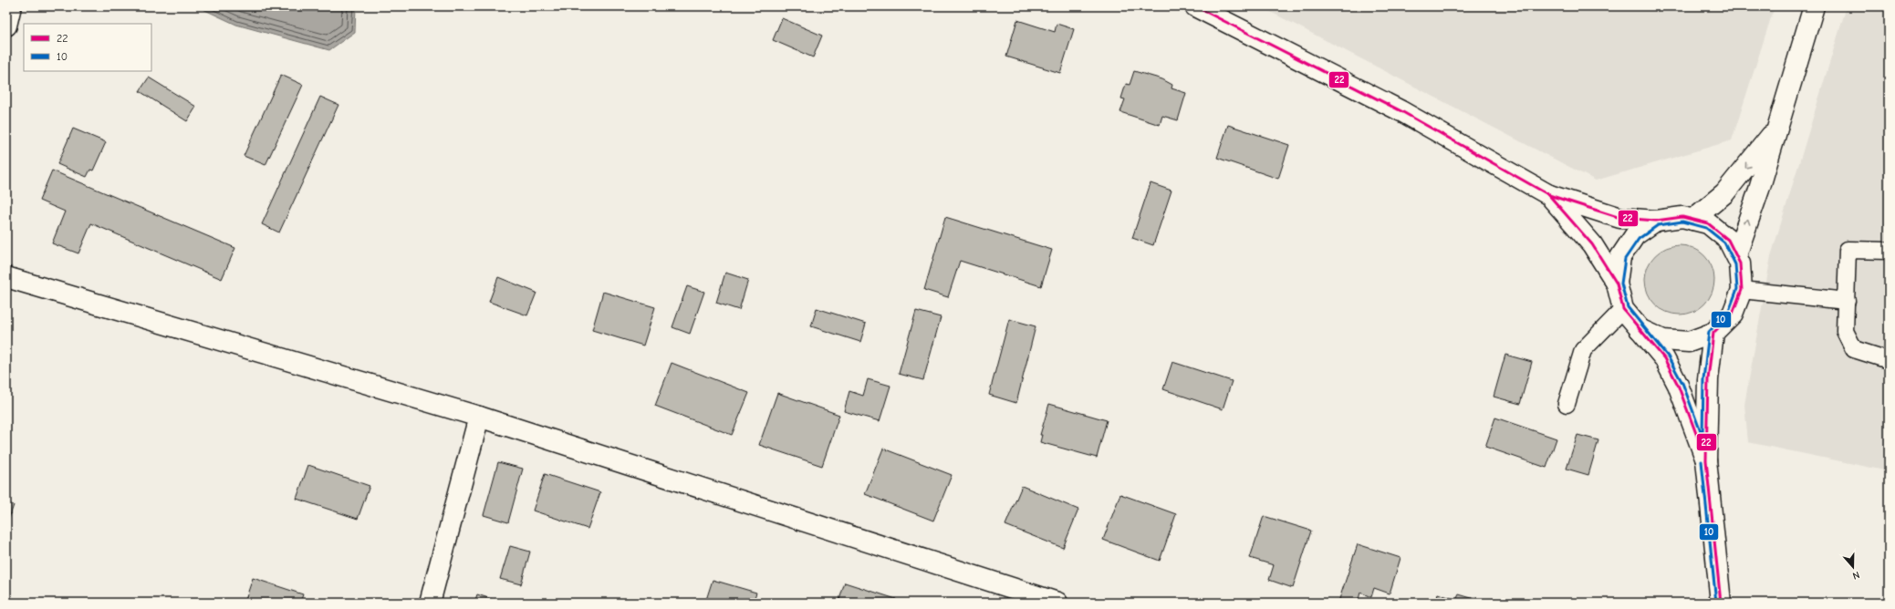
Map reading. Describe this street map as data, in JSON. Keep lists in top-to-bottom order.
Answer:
{
  "lines": ["transit line 22", "transit line 10"],
  "legend": ["22", "10"],
  "north": "bottom"
}
